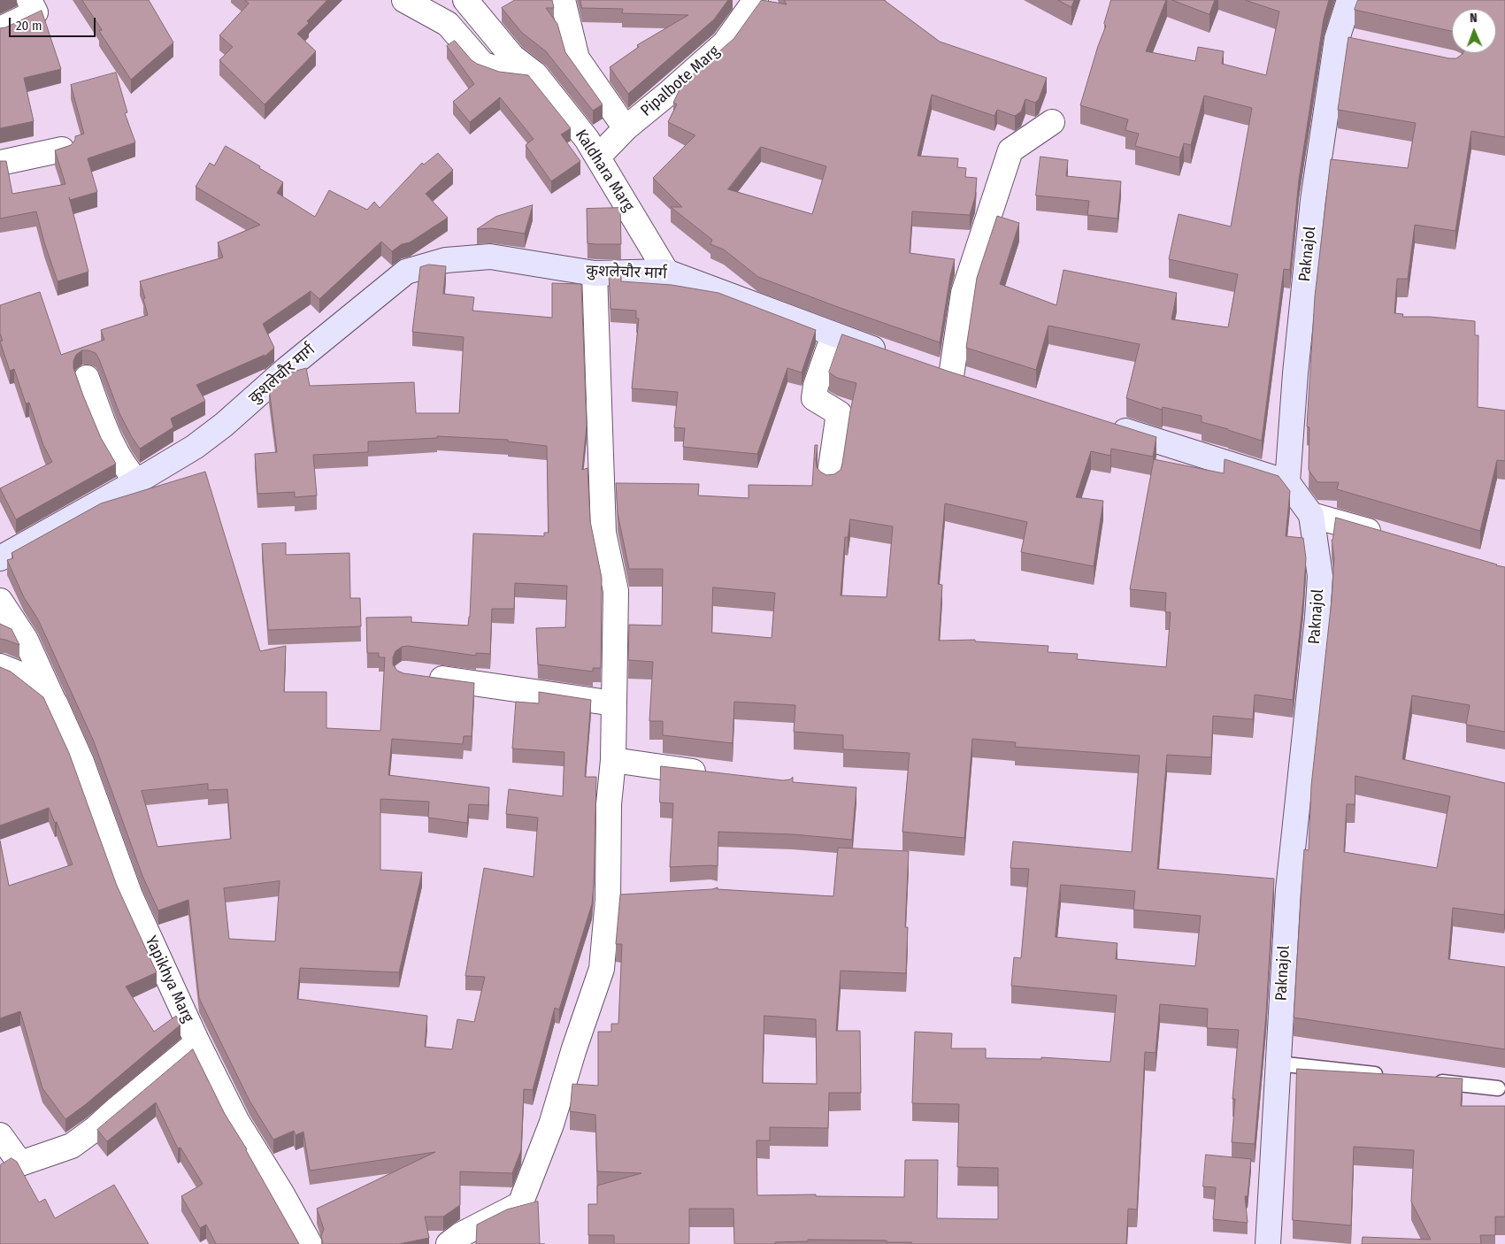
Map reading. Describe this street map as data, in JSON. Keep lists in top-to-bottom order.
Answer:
{
  "streets": {
    "main road": ["Paknajol", "कुशलेचौर मार्ग"],
    "street": ["Pipalbote Marg", "Kaldhara Marg", "Yapikhya Marg"]
  },
  "crossings": [
    ["Pipalbote Marg", "Kaldhara Marg"],
    ["Kaldhara Marg", "कुशलेचौर मार्ग"]
  ],
  "scale_bar": "20 m",
  "north": "top"
}
